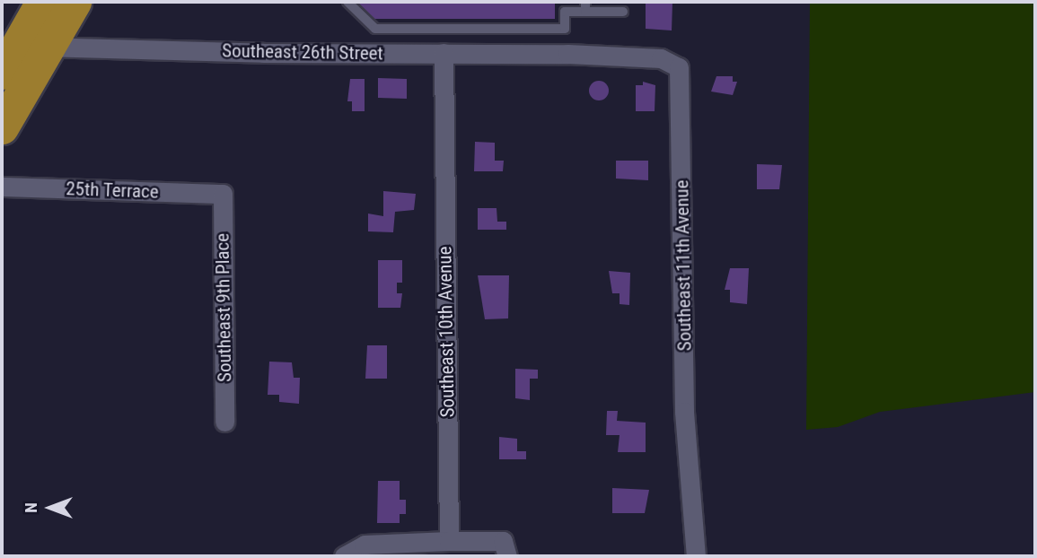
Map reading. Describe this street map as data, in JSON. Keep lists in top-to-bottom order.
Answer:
{
  "streets": {
    "street": [
      "Southeast 26th Street",
      "25th Terrace",
      "Southeast 11th Avenue",
      "Southeast 9th Place",
      "Southeast 10th Avenue"
    ]
  },
  "crossings": [
    ["Southeast 26th Street", "Southeast 11th Avenue"],
    ["Southeast 26th Street", "Southeast 10th Avenue"],
    ["25th Terrace", "Southeast 9th Place"]
  ],
  "north": "left"
}
